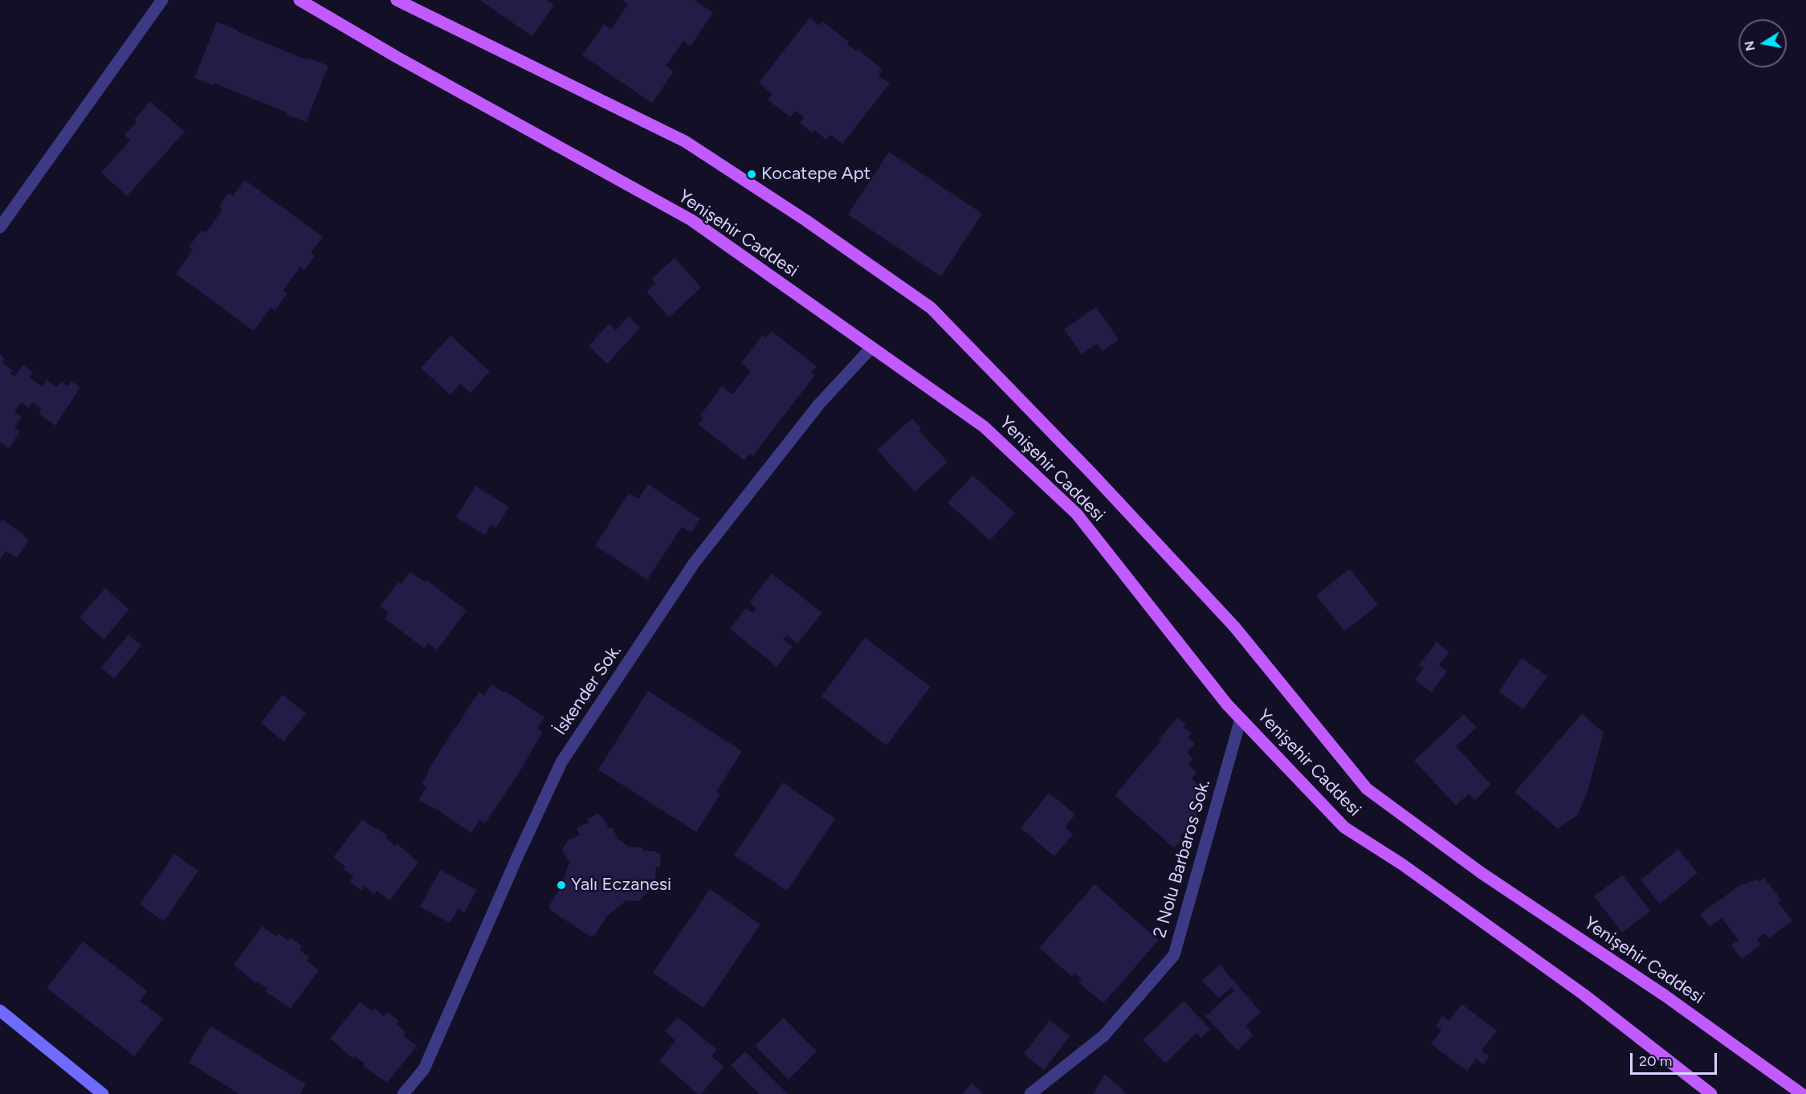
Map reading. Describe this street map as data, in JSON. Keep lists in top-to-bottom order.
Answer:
{
  "streets": {
    "main road": ["Yenişehir Caddesi"],
    "street": ["İskender Sok.", "2 Nolu Barbaros Sok."]
  },
  "crossings": [
    ["Yenişehir Caddesi", "İskender Sok."],
    ["Yenişehir Caddesi", "2 Nolu Barbaros Sok."]
  ],
  "places": ["Kocatepe Apt", "Yalı Eczanesi"],
  "scale_bar": "20 m",
  "north": "left"
}
